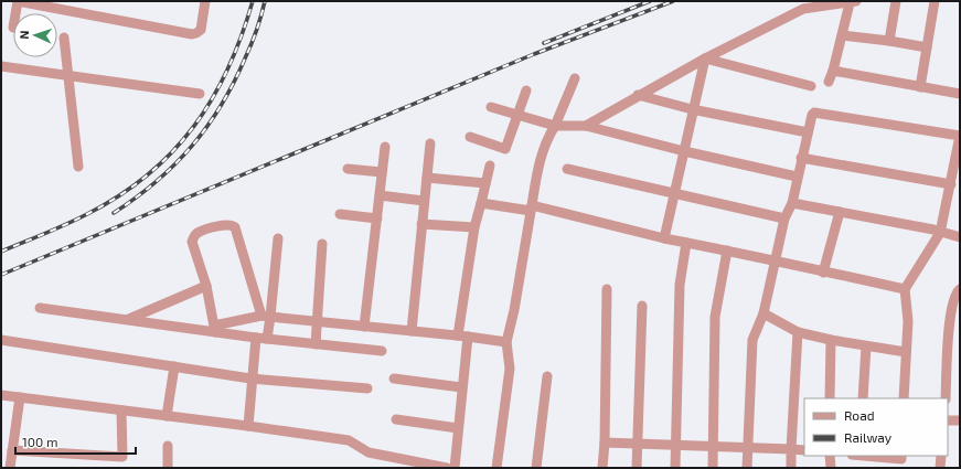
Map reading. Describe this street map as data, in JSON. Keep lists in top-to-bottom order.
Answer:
{
  "legend": ["Road", "Railway"],
  "scale_bar": "100 m",
  "north": "left"
}
